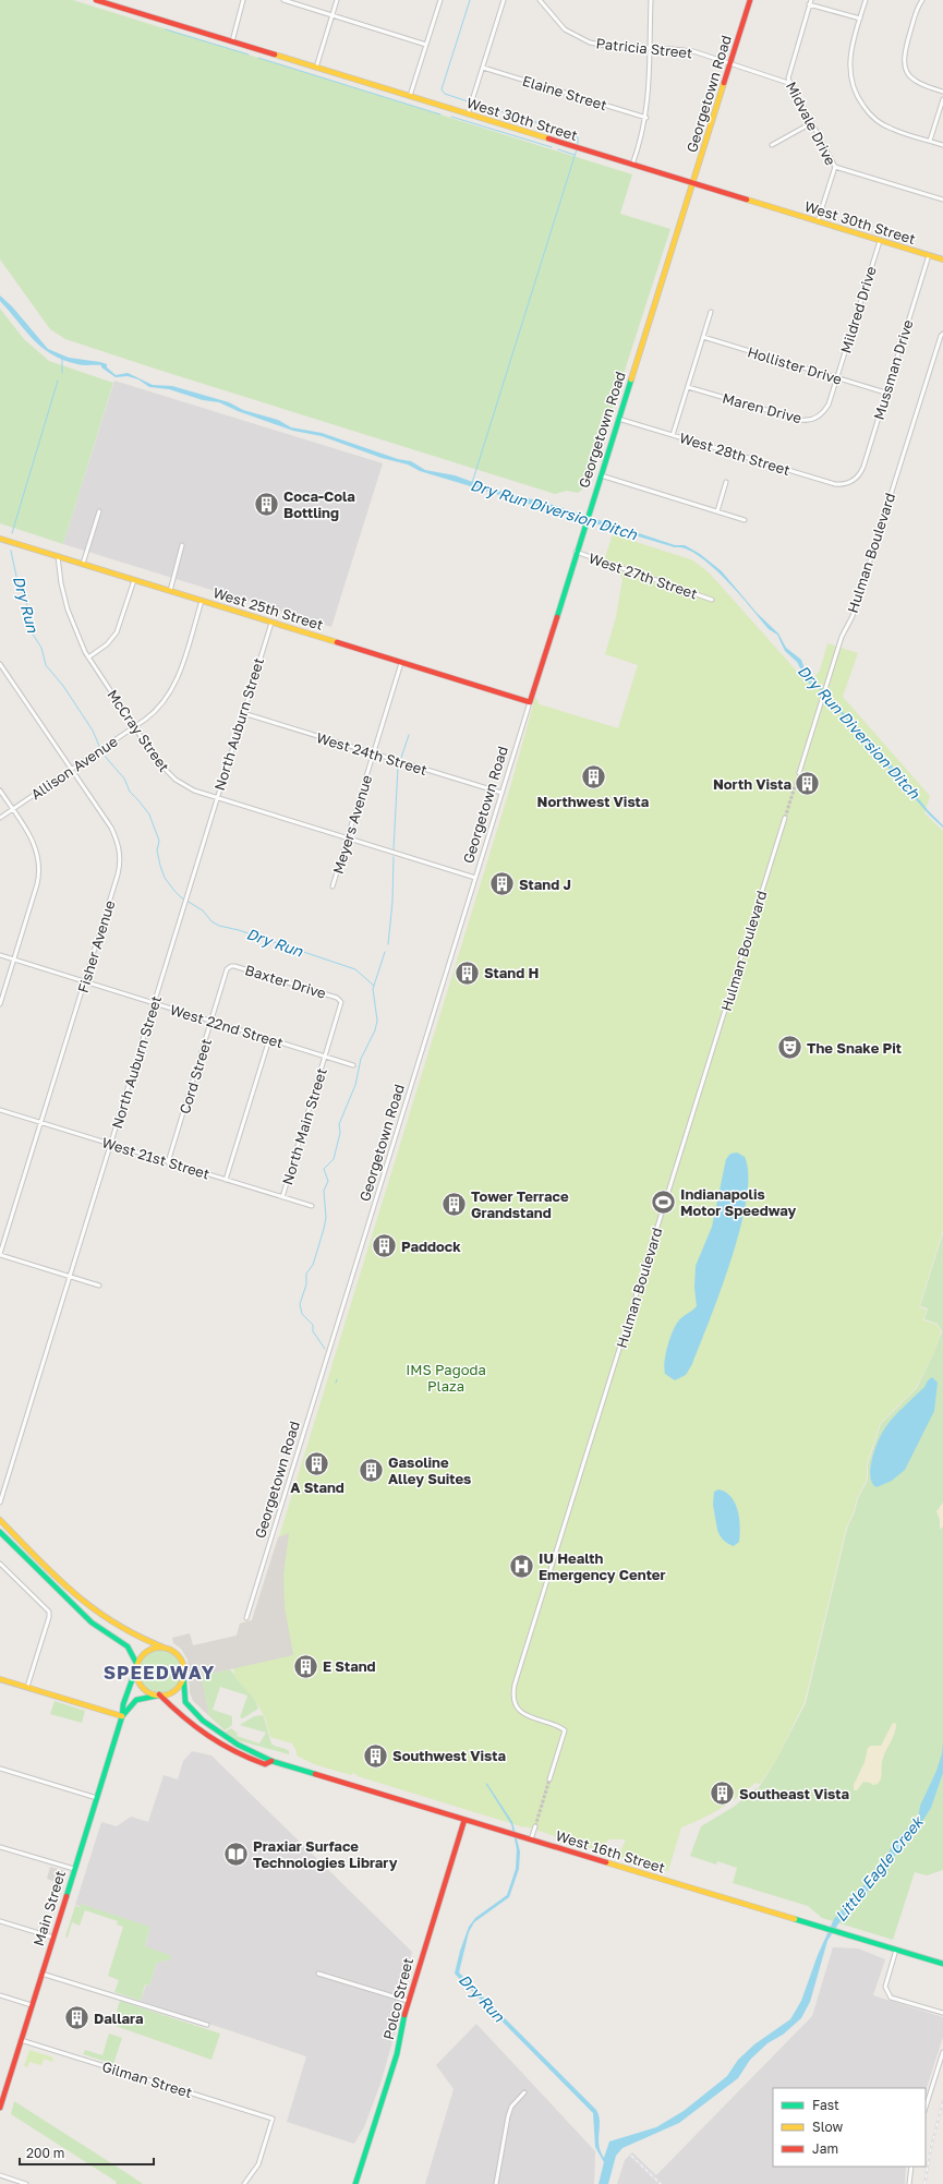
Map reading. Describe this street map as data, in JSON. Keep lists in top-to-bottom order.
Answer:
{
  "streets": {
    "main road": [
      "Georgetown Road",
      "West 30th Street",
      "West 25th Street",
      "West 16th Street",
      "Main Street",
      "Polco Street"
    ],
    "street": [
      "Patricia Street",
      "Elaine Street",
      "Midvale Drive",
      "Mildred Drive",
      "Hollister Drive",
      "Mussman Drive",
      "Maren Drive",
      "West 28th Street",
      "Hulman Boulevard",
      "West 27th Street",
      "North Auburn Street",
      "McCray Street",
      "West 24th Street",
      "Allison Avenue",
      "Meyers Avenue",
      "Fisher Avenue",
      "Baxter Drive",
      "West 22nd Street",
      "Cord Street",
      "North Main Street",
      "West 21st Street",
      "Gilman Street"
    ]
  },
  "crossings": [
    ["Patricia Street", "Georgetown Road"],
    ["Patricia Street", "Midvale Drive"],
    ["Georgetown Road", "West 30th Street"],
    ["Georgetown Road", "West 28th Street"],
    ["Georgetown Road", "West 27th Street"],
    ["Georgetown Road", "West 25th Street"],
    ["Georgetown Road", "McCray Street"],
    ["Georgetown Road", "West 24th Street"],
    ["West 30th Street", "Midvale Drive"],
    ["West 30th Street", "Mildred Drive"],
    ["West 30th Street", "Mussman Drive"],
    ["Mildred Drive", "Hollister Drive"],
    ["Mildred Drive", "Maren Drive"],
    ["Hollister Drive", "Mussman Drive"],
    ["Hollister Drive", "Maren Drive"],
    ["Mussman Drive", "West 28th Street"],
    ["West 25th Street", "North Auburn Street"],
    ["West 25th Street", "McCray Street"],
    ["West 25th Street", "Allison Avenue"],
    ["West 25th Street", "Meyers Avenue"],
    ["North Auburn Street", "McCray Street"],
    ["North Auburn Street", "West 24th Street"],
    ["North Auburn Street", "West 22nd Street"],
    ["North Auburn Street", "West 21st Street"],
    ["McCray Street", "Allison Avenue"],
    ["McCray Street", "Meyers Avenue"],
    ["West 24th Street", "Meyers Avenue"],
    ["Allison Avenue", "Fisher Avenue"],
    ["Fisher Avenue", "West 22nd Street"],
    ["Fisher Avenue", "West 21st Street"],
    ["Baxter Drive", "West 22nd Street"],
    ["Baxter Drive", "Cord Street"],
    ["Baxter Drive", "North Main Street"],
    ["West 22nd Street", "Cord Street"],
    ["West 22nd Street", "North Main Street"],
    ["Cord Street", "West 21st Street"],
    ["North Main Street", "West 21st Street"],
    ["West 16th Street", "Main Street"],
    ["West 16th Street", "Polco Street"],
    ["Main Street", "Gilman Street"]
  ],
  "districts": ["SPEEDWAY"],
  "water": ["Dry Run Diversion Ditch", "Dry Run", "Little Eagle Creek"],
  "parks": ["IMS Pagoda Plaza"],
  "places": {
    "building": [
      "Coca-Cola Bottling",
      "Northwest Vista",
      "North Vista",
      "Stand J",
      "Stand H",
      "Tower Terrace Grandstand",
      "Paddock",
      "A Stand",
      "Gasoline Alley Suites",
      "E Stand",
      "Southwest Vista",
      "Southeast Vista",
      "Dallara"
    ],
    "theatre": ["The Snake Pit"],
    "sports": ["Indianapolis Motor Speedway"],
    "hospital": ["IU Health Emergency Center"],
    "library": ["Praxiar Surface Technologies Library"]
  },
  "legend": ["Fast", "Slow", "Jam"],
  "scale_bar": "200 m"
}
